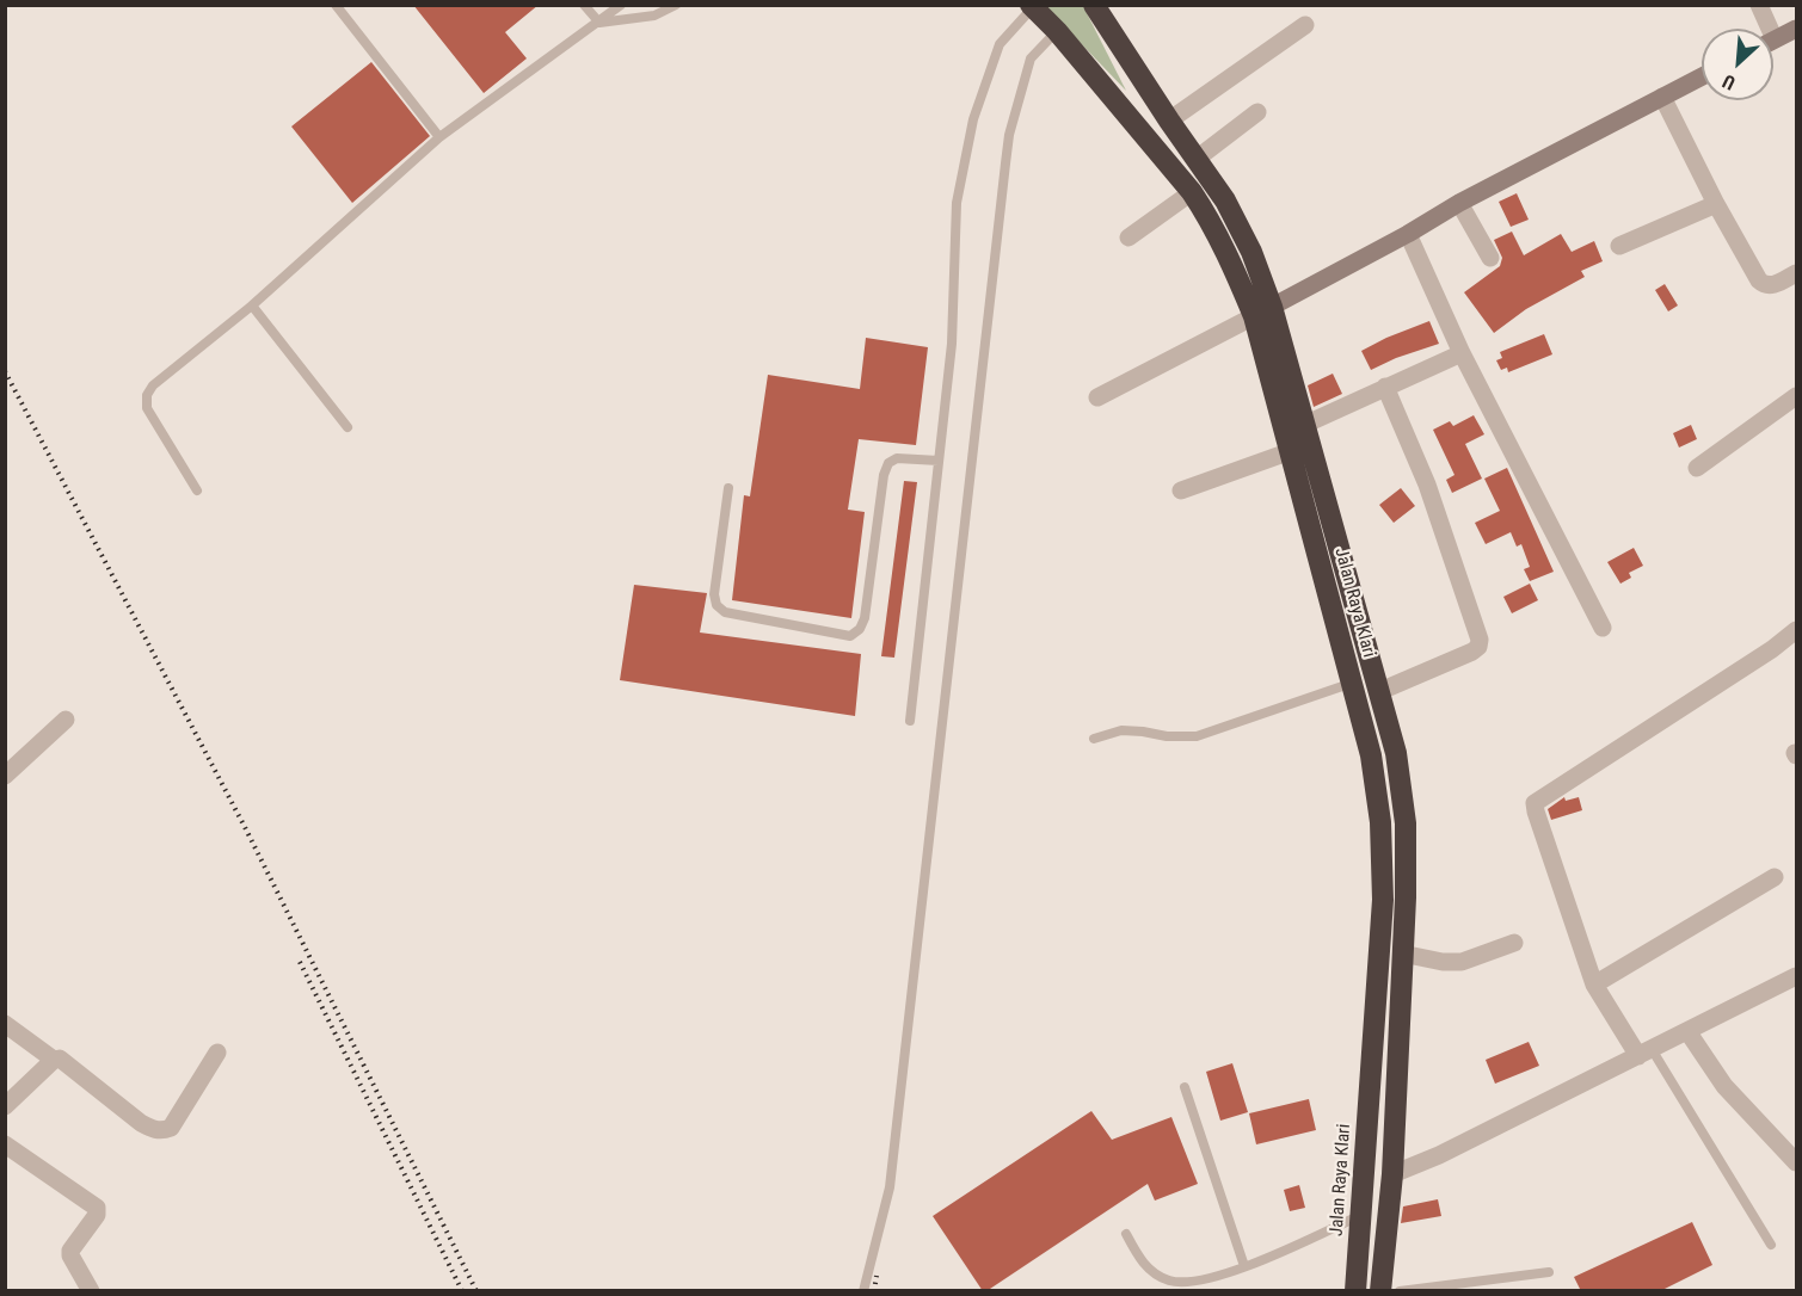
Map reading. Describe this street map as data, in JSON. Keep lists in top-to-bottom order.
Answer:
{
  "streets": {
    "highway": ["Jalan Raya Klari"]
  },
  "north": "bottom left"
}
